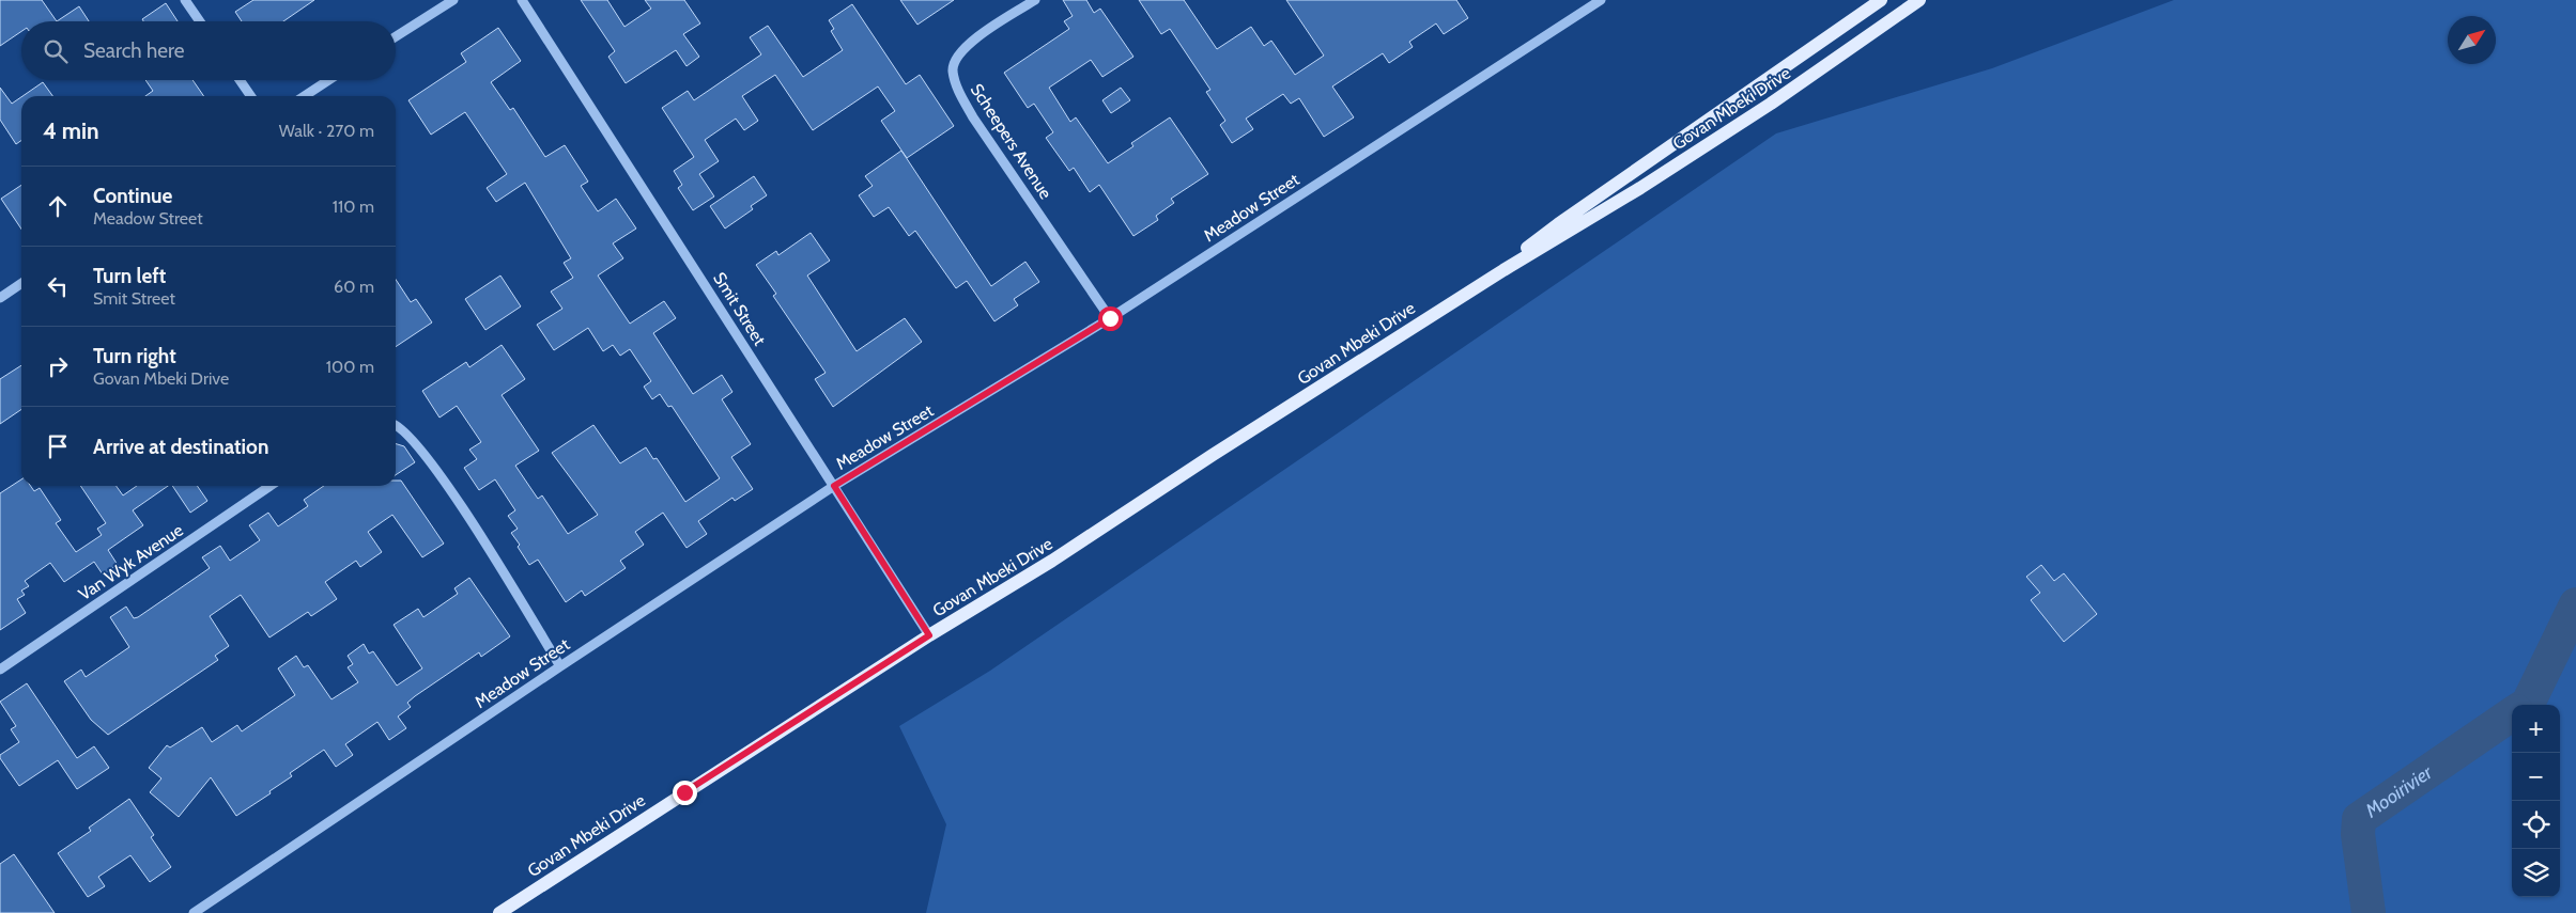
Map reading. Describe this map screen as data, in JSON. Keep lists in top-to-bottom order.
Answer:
{
  "streets": {
    "main road": ["Govan Mbeki Drive"],
    "street": [
      "Scheepers Avenue",
      "Meadow Street",
      "Smit Street",
      "Van Wyk Avenue"
    ]
  },
  "crossings": [
    ["Govan Mbeki Drive", "Smit Street"],
    ["Scheepers Avenue", "Meadow Street"],
    ["Meadow Street", "Smit Street"]
  ],
  "water": ["Mooirivier"],
  "north": "top right",
  "page": {
    "search": "Search here",
    "heading": ["4 min", "Walk · 270 m"],
    "list": [
      ["Continue", "Meadow Street", "110 m"],
      ["Turn left", "Smit Street", "60 m"],
      ["Turn right", "Govan Mbeki Drive", "100 m"],
      "Arrive at destination"
    ],
    "map_buttons": ["+", "−"]
  }
}
